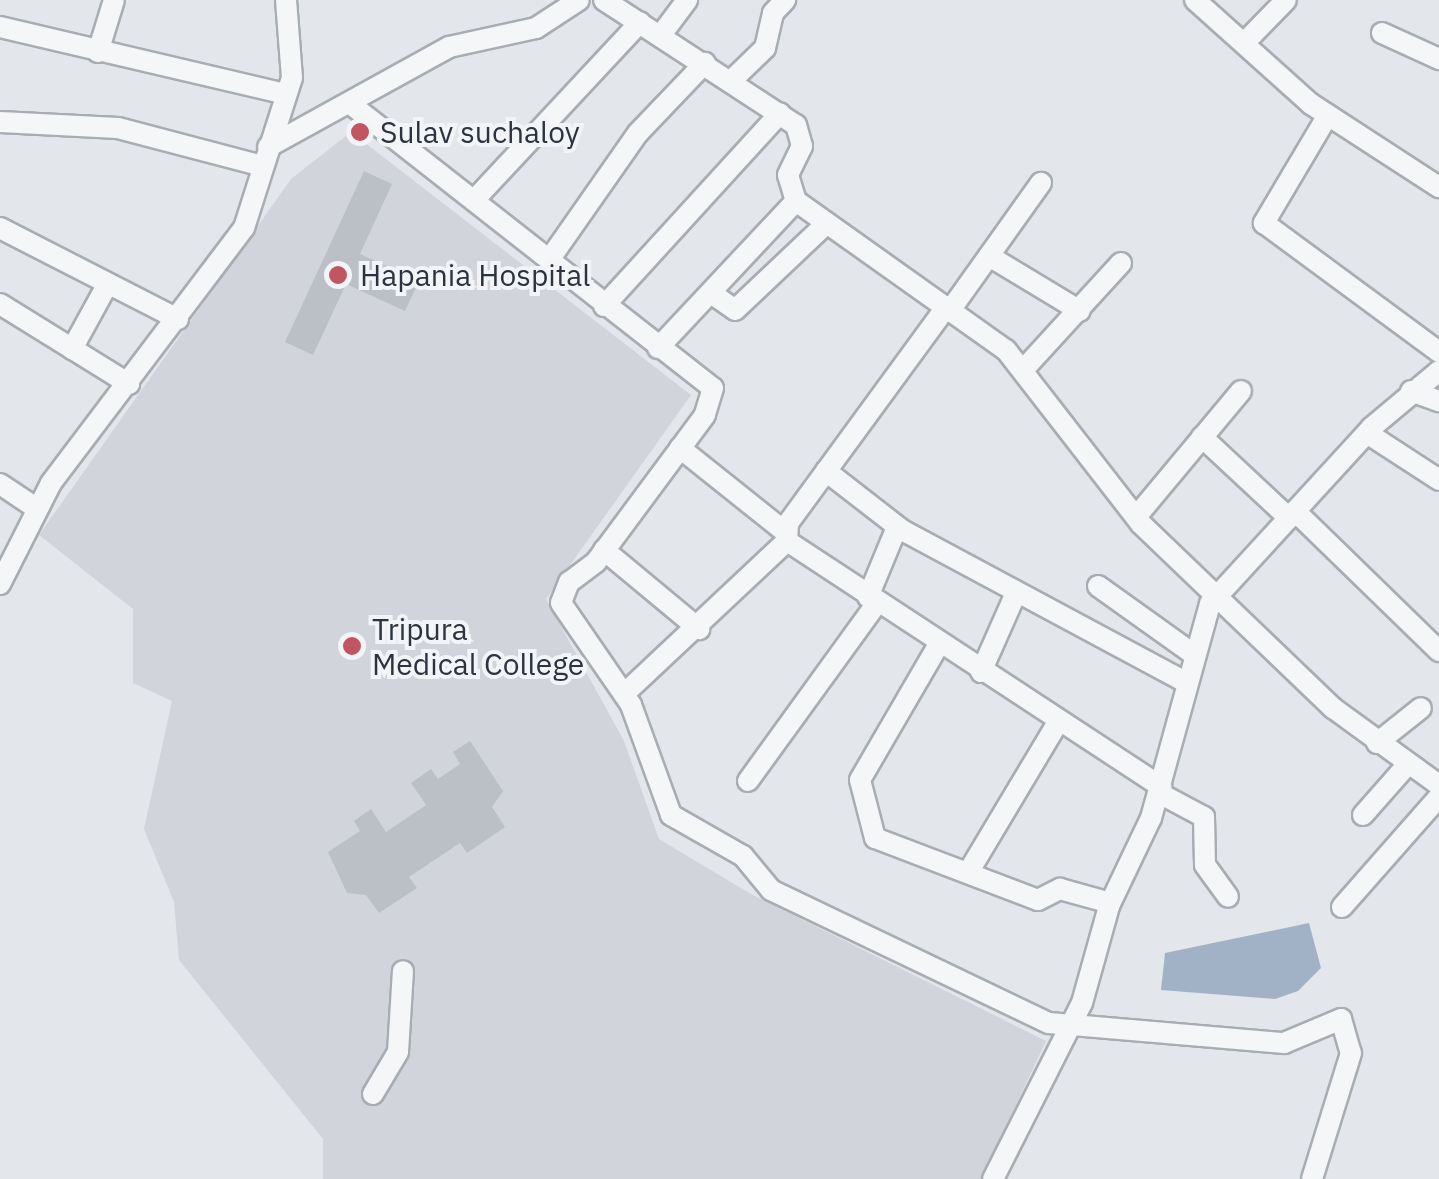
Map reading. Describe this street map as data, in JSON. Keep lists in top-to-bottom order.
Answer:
{
  "places": ["Sulav suchaloy", "Hapania Hospital", "Tripura Medical College"]
}
